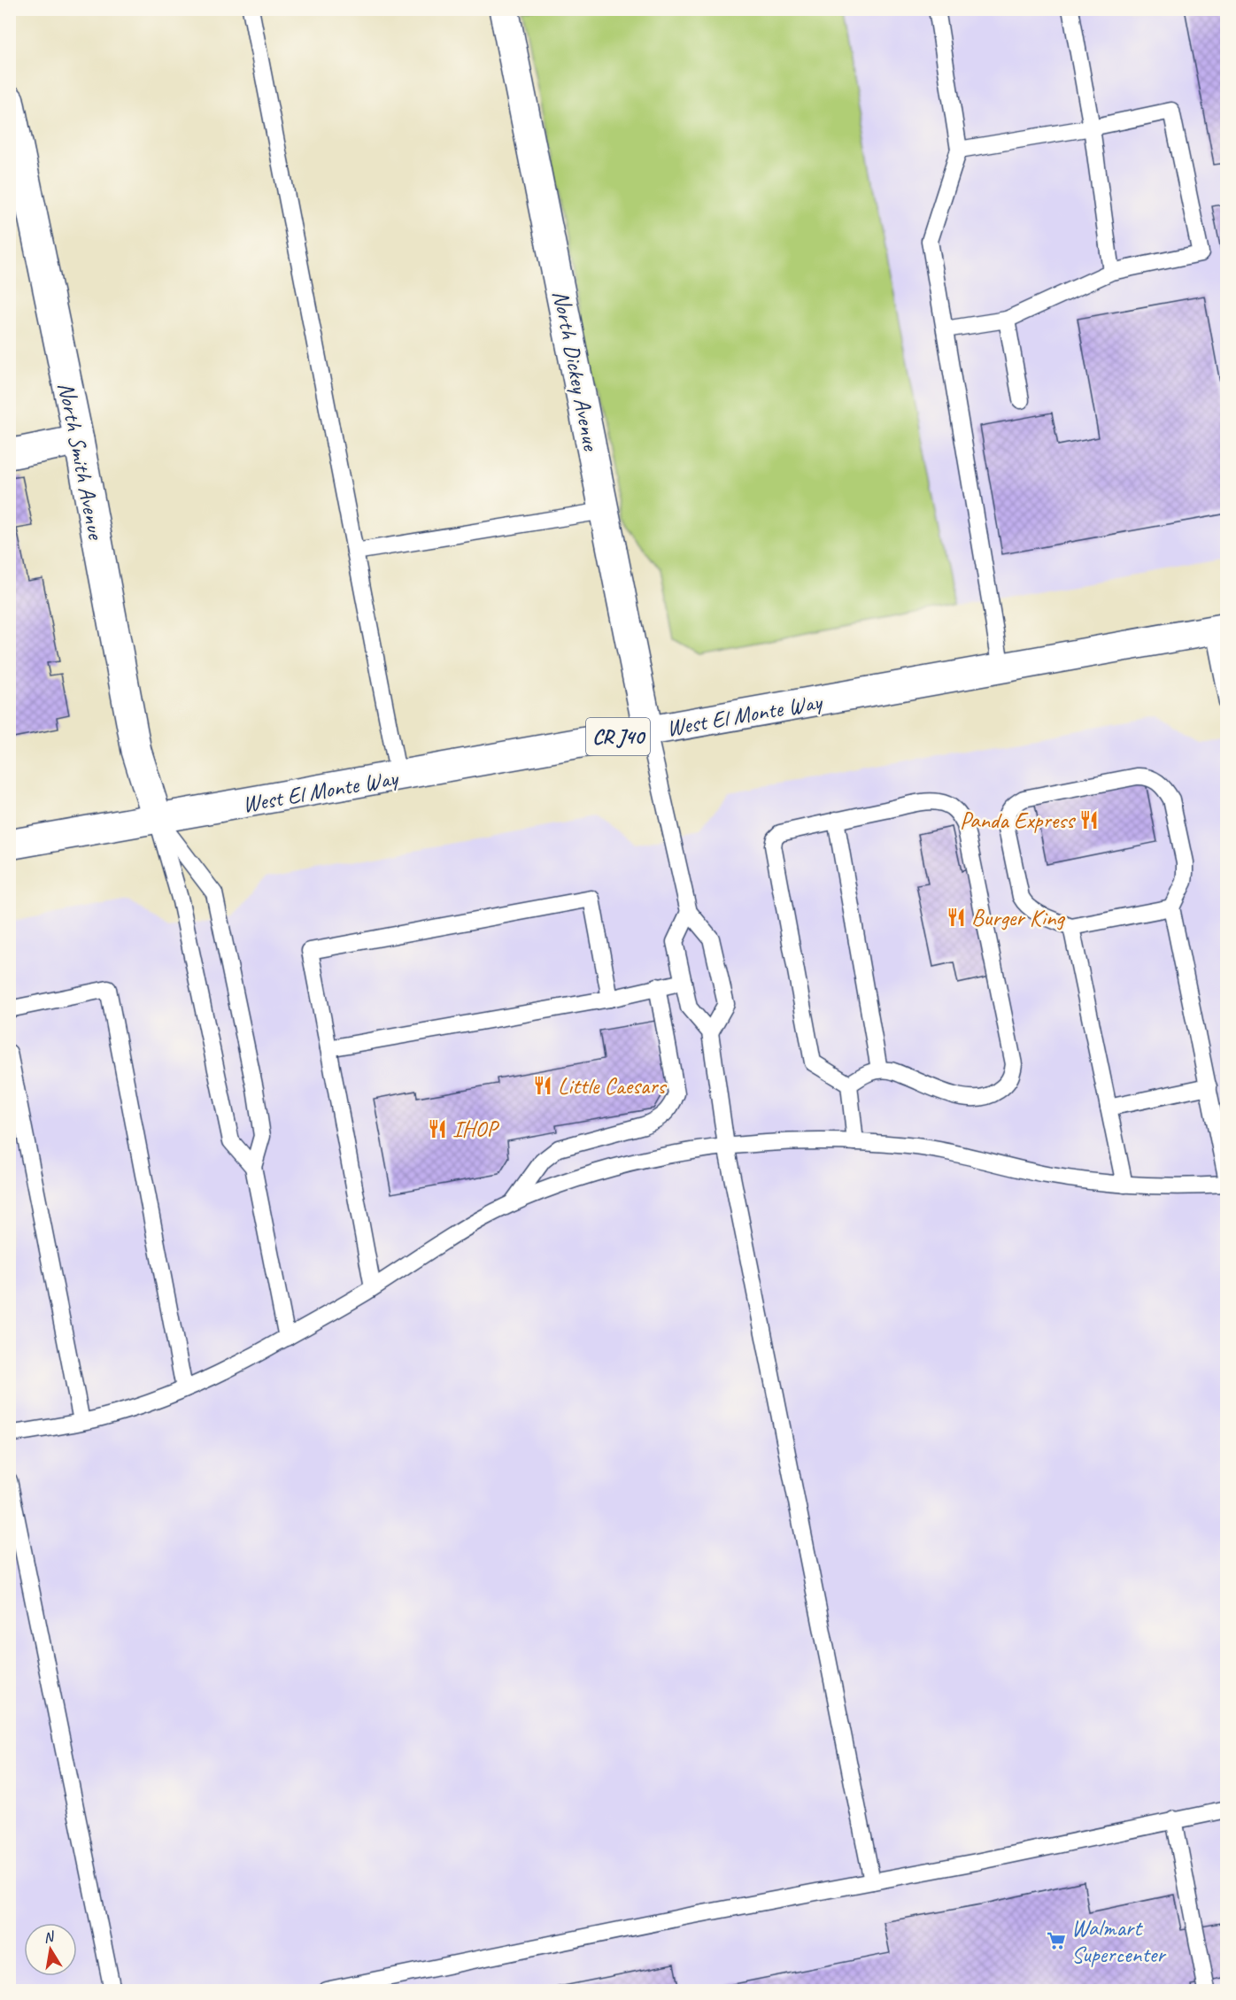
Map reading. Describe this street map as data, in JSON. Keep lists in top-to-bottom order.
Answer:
{
  "streets": {
    "street": [
      "North Dickey Avenue",
      "North Smith Avenue",
      "West El Monte Way",
      "CR J40"
    ]
  },
  "crossings": [
    ["North Dickey Avenue", "West El Monte Way"],
    ["North Smith Avenue", "West El Monte Way"]
  ],
  "places": {
    "restaurant": [
      "Panda Express",
      "Burger King",
      "Little Caesars",
      "IHOP"
    ],
    "supermarket": ["Walmart Supercenter"]
  },
  "north": "top"
}
